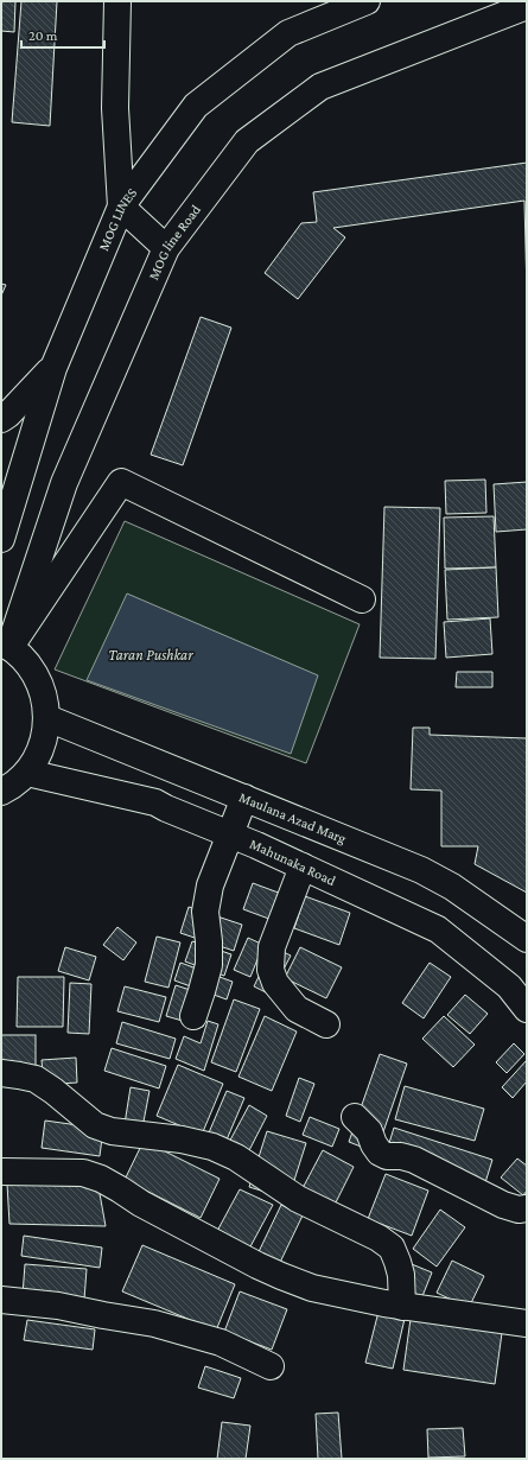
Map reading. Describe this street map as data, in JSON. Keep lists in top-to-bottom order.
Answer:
{
  "streets": {
    "main road": [
      "MOG LINES",
      "MOG line Road",
      "Maulana Azad Marg",
      "Mahunaka Road"
    ]
  },
  "water": ["Taran Pushkar"],
  "scale_bar": "20 m"
}
